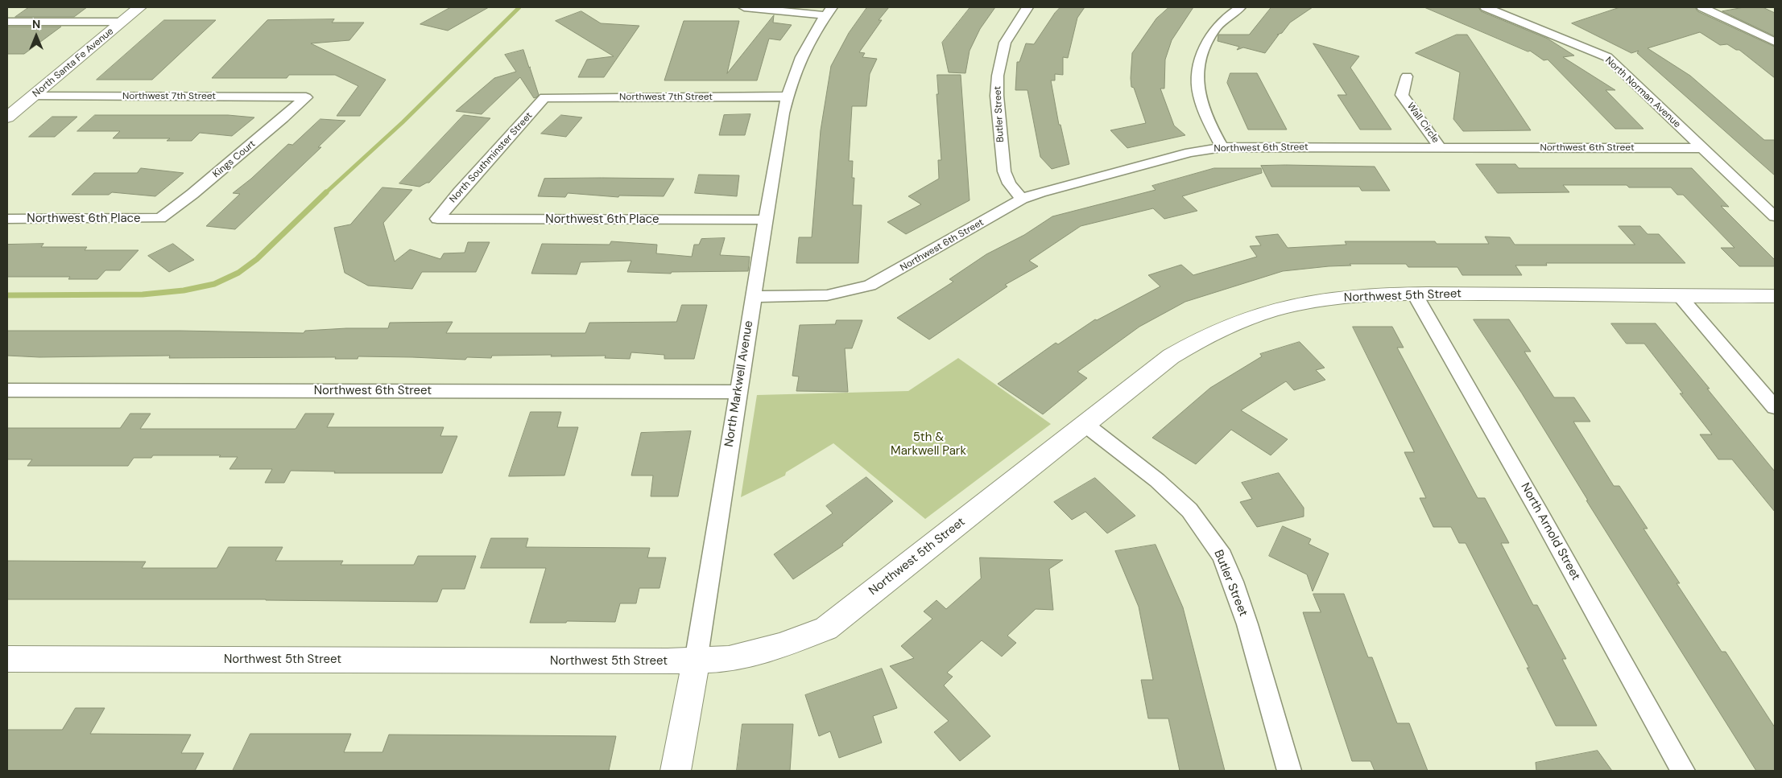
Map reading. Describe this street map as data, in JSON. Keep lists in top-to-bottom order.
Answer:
{
  "streets": {
    "street": [
      "North Santa Fe Avenue",
      "North Norman Avenue",
      "Northwest 7th Street",
      "Butler Street",
      "Wall Circle",
      "Northwest 6th Street",
      "North Southminster Street",
      "Kings Court",
      "Northwest 6th Place",
      "Northwest 5th Street",
      "North Markwell Avenue",
      "North Arnold Street"
    ]
  },
  "crossings": [
    ["North Santa Fe Avenue", "Northwest 7th Street"],
    ["North Norman Avenue", "Northwest 6th Street"],
    ["Northwest 7th Street", "North Southminster Street"],
    ["Northwest 7th Street", "Kings Court"],
    ["Northwest 7th Street", "North Markwell Avenue"],
    ["Butler Street", "Northwest 6th Street"],
    ["Butler Street", "Northwest 5th Street"],
    ["Wall Circle", "Northwest 6th Street"],
    ["Northwest 6th Street", "North Markwell Avenue"],
    ["North Southminster Street", "Northwest 6th Place"],
    ["Kings Court", "Northwest 6th Place"],
    ["Northwest 6th Place", "North Markwell Avenue"],
    ["Northwest 5th Street", "North Markwell Avenue"],
    ["Northwest 5th Street", "North Arnold Street"]
  ],
  "parks": ["5th & Markwell Park"],
  "north": "top"
}
